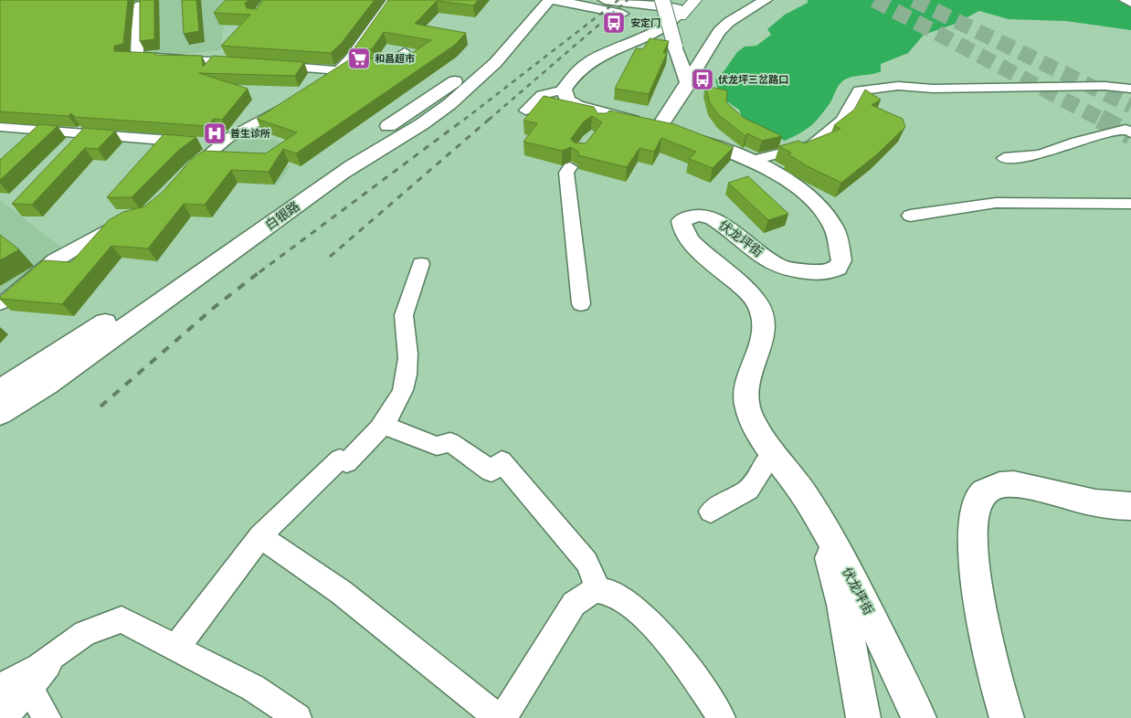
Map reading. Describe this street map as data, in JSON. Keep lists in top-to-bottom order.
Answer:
{
  "streets": {
    "main road": ["白银路", "伏龙坪街"]
  },
  "places": {
    "bus stop": ["安定门", "伏龙坪三岔路口"],
    "supermarket": ["和昌超市"],
    "hospital": ["普生诊所"]
  }
}
